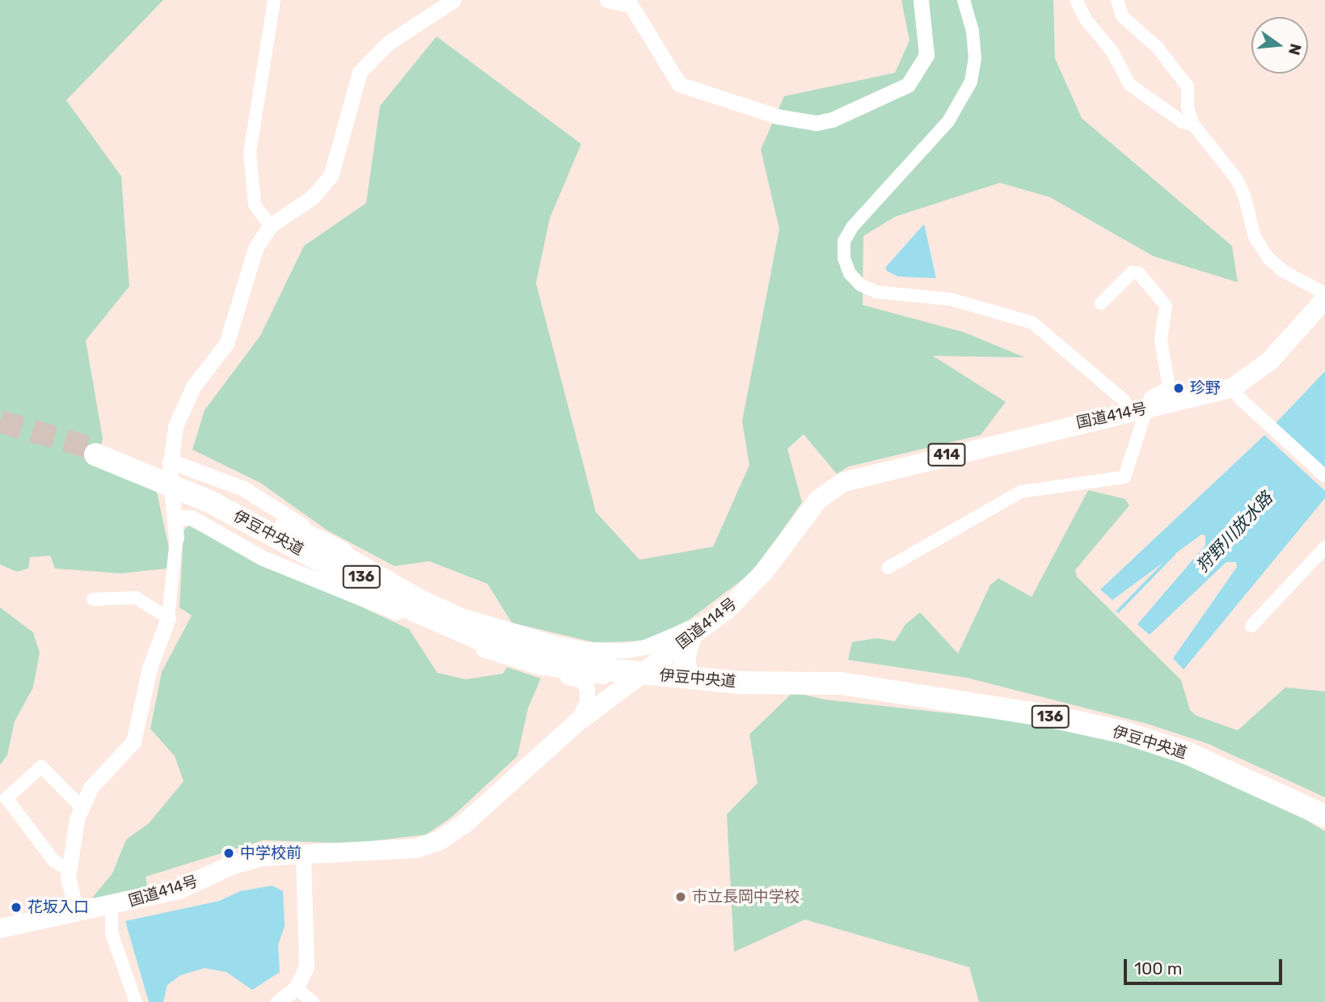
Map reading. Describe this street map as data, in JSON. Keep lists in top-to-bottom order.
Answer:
{
  "streets": {
    "highway": [
      "国道414号",
      "414",
      "伊豆中央道",
      "136"
    ]
  },
  "water": ["狩野川放水路"],
  "places": [
    "珍野",
    "中学校前",
    "市立長岡中学校",
    "花坂入口"
  ],
  "scale_bar": "100 m",
  "north": "right"
}
